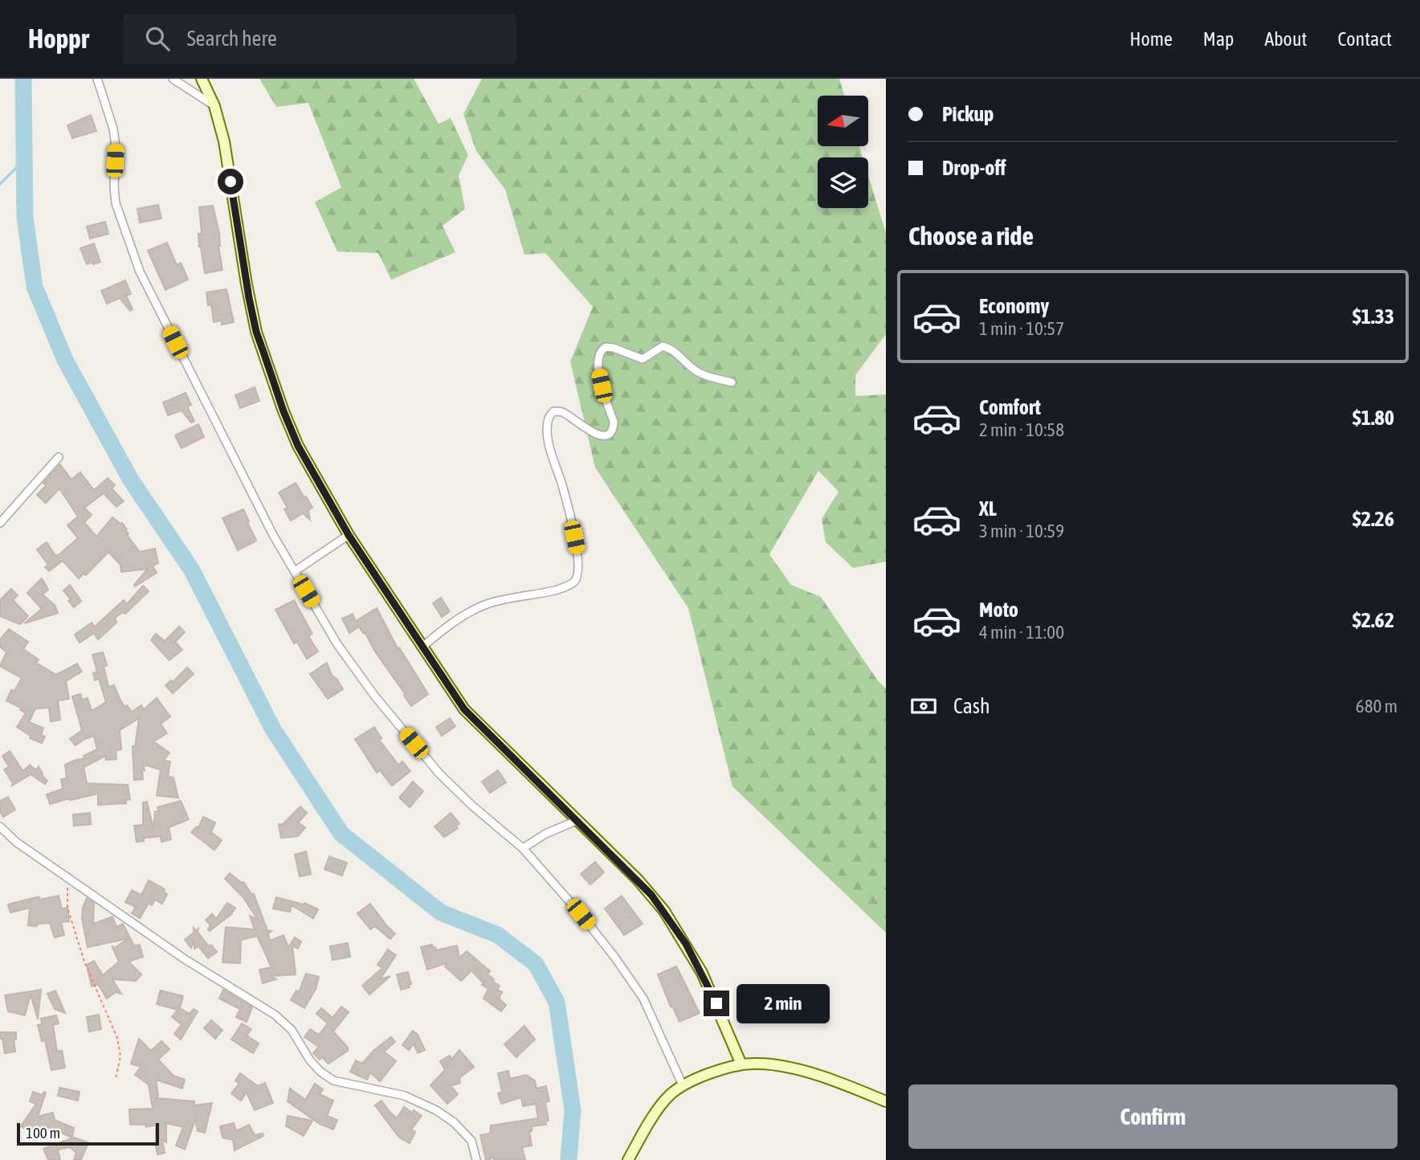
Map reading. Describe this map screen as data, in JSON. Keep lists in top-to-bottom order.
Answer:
{
  "scale_bar": "100 m",
  "north": "left",
  "page": {
    "header": "Hoppr",
    "search": "Search here",
    "nav": [
      "Home",
      "Map",
      "About",
      "Contact"
    ],
    "banner": ["Pickup", "Drop-off"],
    "heading": "Choose a ride",
    "list": [
      {
        "name": "Economy",
        "note": "1 min · 10:57",
        "value": "$1.33"
      },
      {
        "name": "Comfort",
        "note": "2 min · 10:58",
        "value": "$1.80"
      },
      {
        "name": "XL",
        "note": "3 min · 10:59",
        "value": "$2.26"
      },
      {
        "name": "Moto",
        "note": "4 min · 11:00",
        "value": "$2.62"
      }
    ],
    "pay": ["Cash", "680 m"],
    "bubble": "2 min",
    "buttons": "Confirm",
    "scale": "100 m"
  }
}
